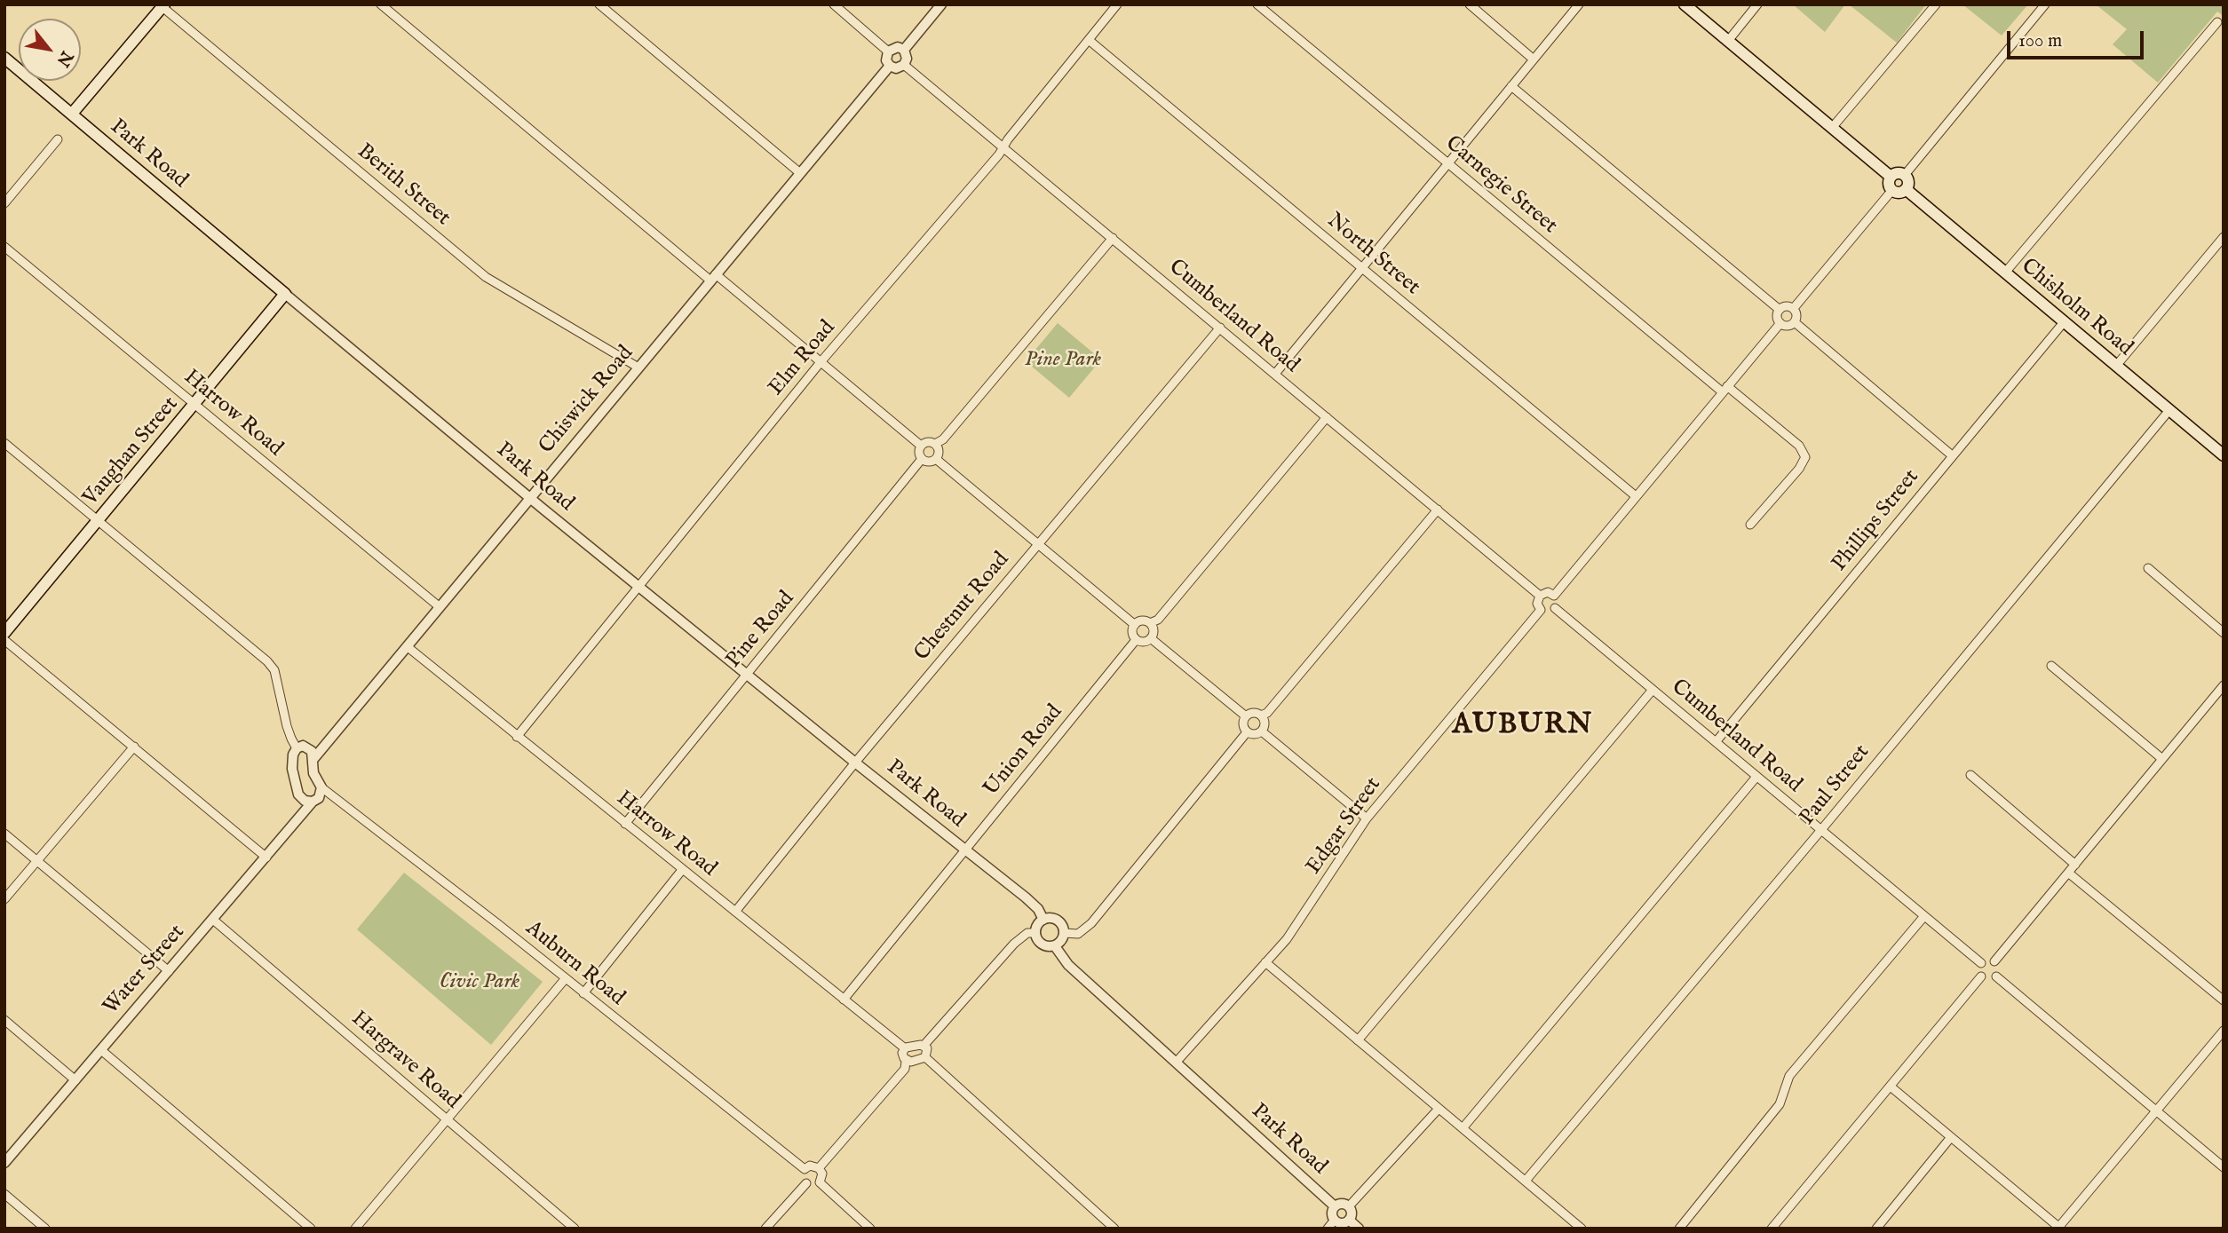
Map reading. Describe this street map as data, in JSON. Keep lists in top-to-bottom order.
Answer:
{
  "streets": {
    "main road": ["Park Road", "Chisholm Road", "Vaughan Street"],
    "street": [
      "Berith Street",
      "Carnegie Street",
      "North Street",
      "Cumberland Road",
      "Elm Road",
      "Chiswick Road",
      "Harrow Road",
      "Phillips Street",
      "Chestnut Road",
      "Pine Road",
      "Union Road",
      "Paul Street",
      "Edgar Street",
      "Auburn Road",
      "Water Street",
      "Hargrave Road"
    ]
  },
  "crossings": [
    ["Park Road", "Elm Road"],
    ["Park Road", "Chiswick Road"],
    ["Park Road", "Vaughan Street"],
    ["Park Road", "Chestnut Road"],
    ["Park Road", "Pine Road"],
    ["Park Road", "Union Road"],
    ["Park Road", "Edgar Street"],
    ["Berith Street", "Chiswick Road"],
    ["North Street", "Elm Road"],
    ["Chisholm Road", "Phillips Street"],
    ["Chisholm Road", "Paul Street"],
    ["Cumberland Road", "Elm Road"],
    ["Cumberland Road", "Chiswick Road"],
    ["Cumberland Road", "Phillips Street"],
    ["Cumberland Road", "Chestnut Road"],
    ["Cumberland Road", "Paul Street"],
    ["Cumberland Road", "Edgar Street"],
    ["Elm Road", "Harrow Road"],
    ["Chiswick Road", "Harrow Road"],
    ["Harrow Road", "Vaughan Street"],
    ["Harrow Road", "Chestnut Road"],
    ["Harrow Road", "Pine Road"],
    ["Harrow Road", "Union Road"],
    ["Auburn Road", "Water Street"],
    ["Water Street", "Hargrave Road"]
  ],
  "districts": ["AUBURN"],
  "parks": ["Pine Park", "Civic Park"],
  "scale_bar": "100 m",
  "north": "bottom right"
}
